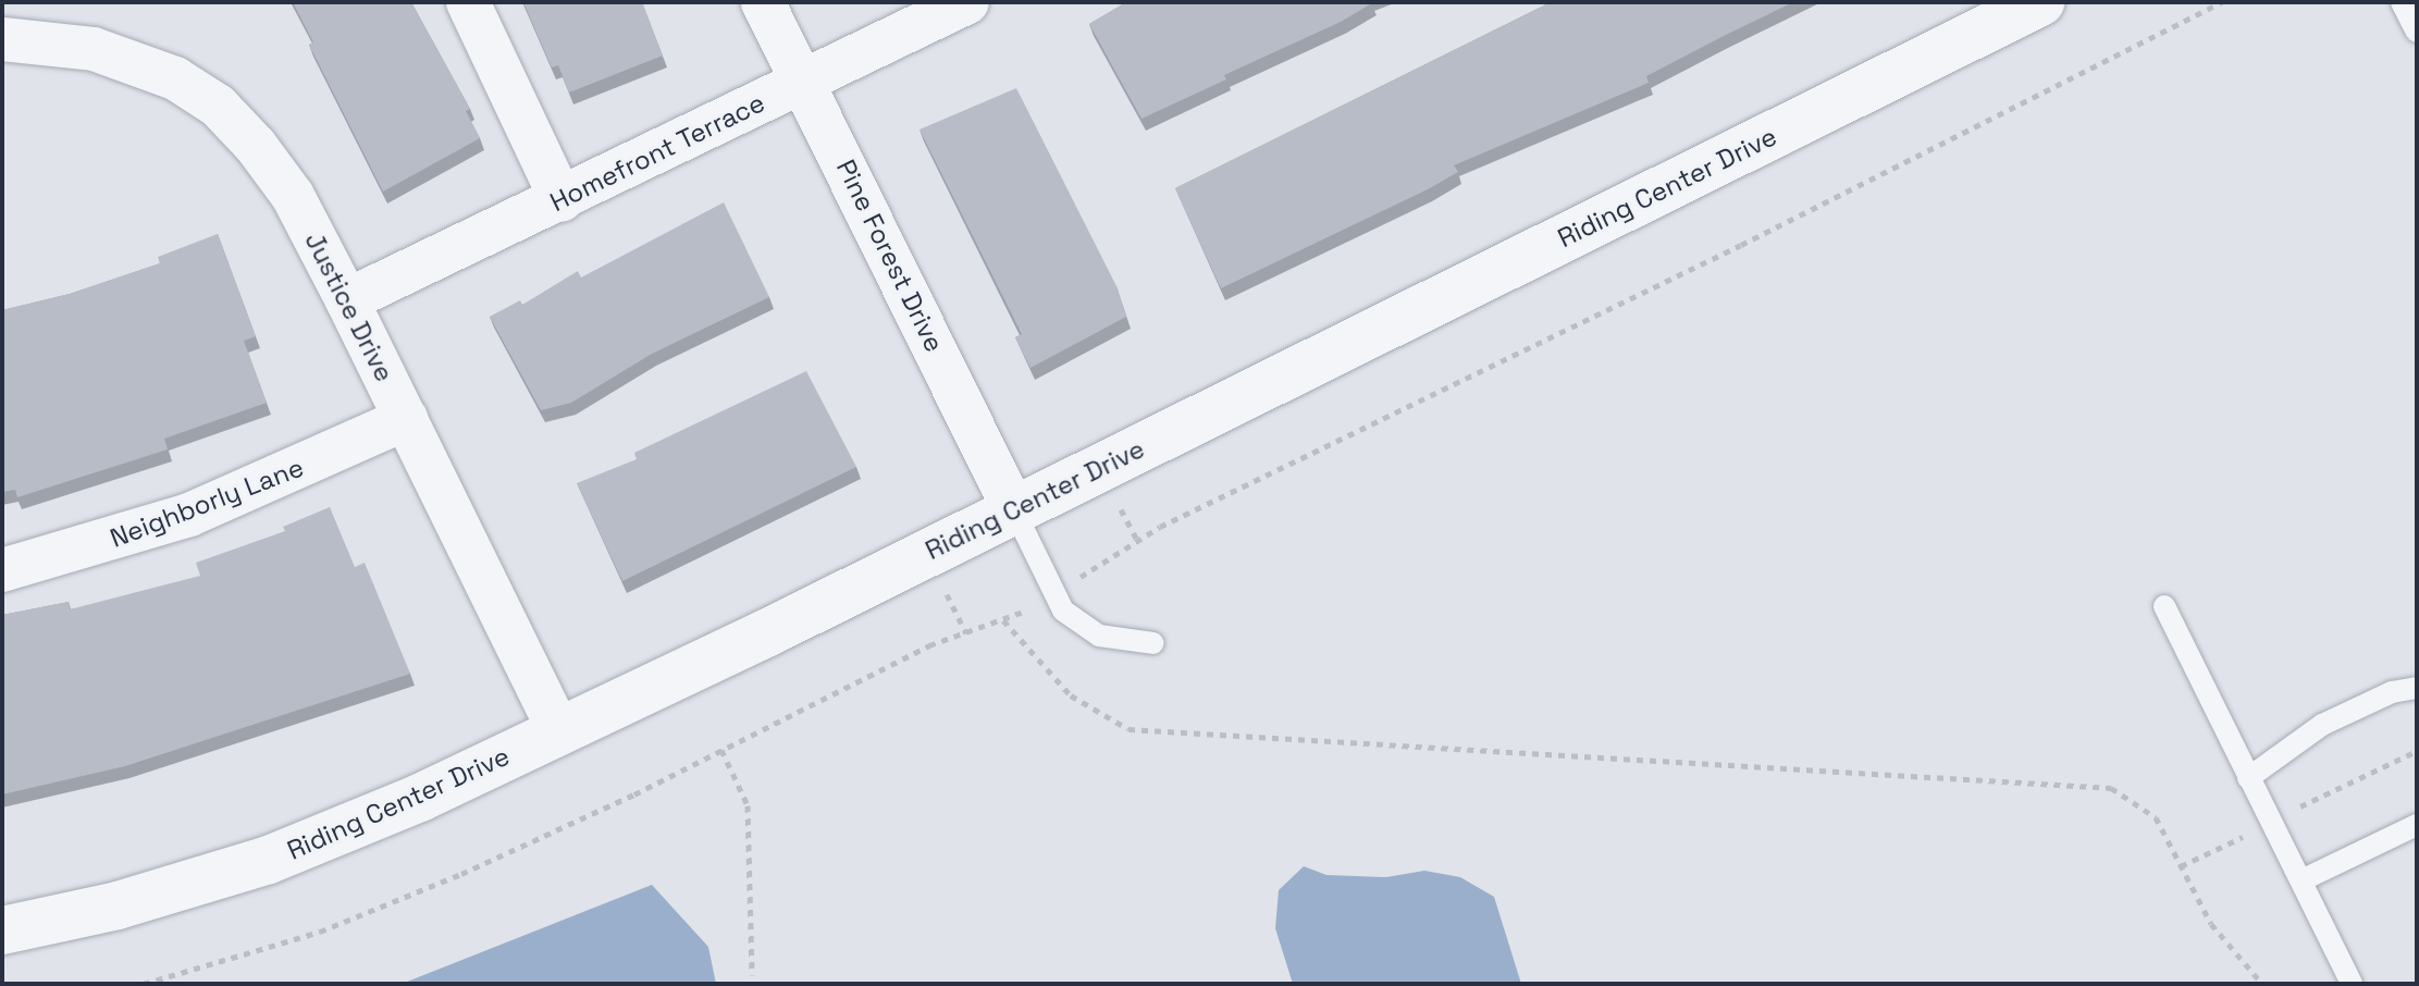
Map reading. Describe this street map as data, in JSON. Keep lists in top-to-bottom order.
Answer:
{
  "streets": {
    "street": [
      "Homefront Terrace",
      "Riding Center Drive",
      "Pine Forest Drive",
      "Justice Drive",
      "Neighborly Lane"
    ]
  },
  "crossings": [
    ["Homefront Terrace", "Pine Forest Drive"],
    ["Homefront Terrace", "Justice Drive"],
    ["Riding Center Drive", "Pine Forest Drive"],
    ["Riding Center Drive", "Justice Drive"],
    ["Justice Drive", "Neighborly Lane"]
  ]
}
